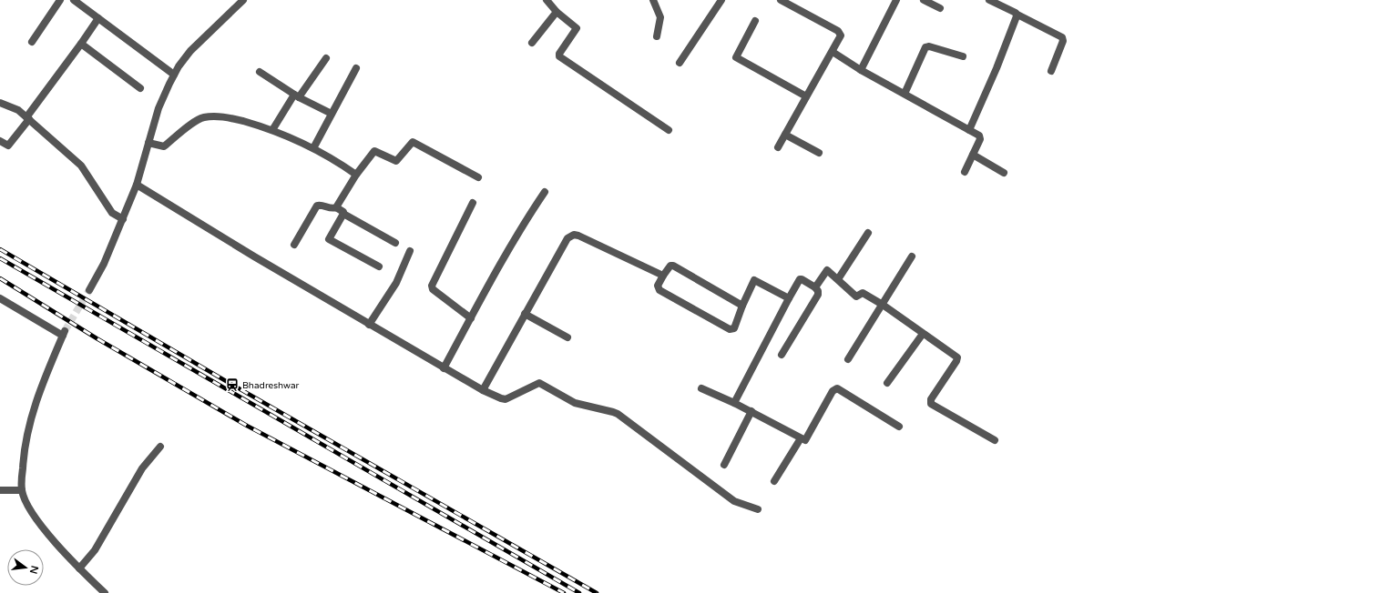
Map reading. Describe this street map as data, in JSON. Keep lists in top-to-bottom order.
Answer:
{
  "places": {
    "station": ["Bhadreshwar"]
  },
  "north": "right"
}
